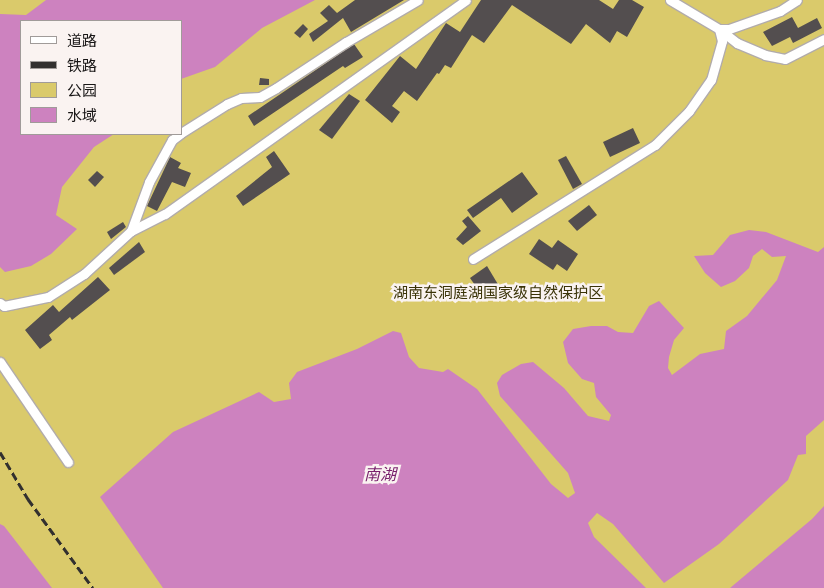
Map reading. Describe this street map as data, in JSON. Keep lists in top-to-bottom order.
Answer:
{
  "water": ["南湖"],
  "parks": ["湖南东洞庭湖国家级自然保护区"],
  "legend": [
    "道路",
    "铁路",
    "公园",
    "水域"
  ]
}
